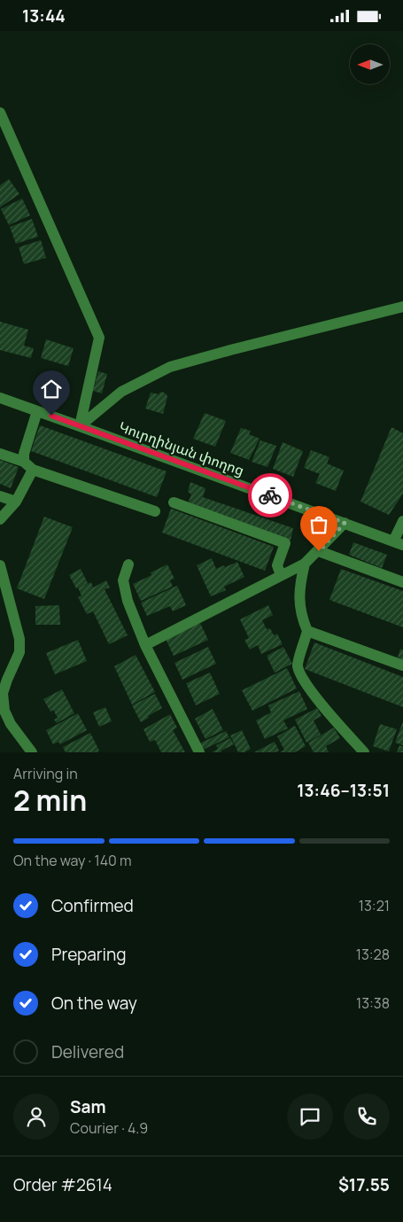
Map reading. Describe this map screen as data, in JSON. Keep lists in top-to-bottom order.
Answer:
{
  "streets": {
    "street": ["Կուրղինյան փողոց"]
  },
  "north": "left",
  "page": {
    "status": "13:44",
    "heading": ["2 min", "Arriving in", "13:46–13:51"],
    "panel": [
      "Sam",
      "Courier · 4.9",
      "Order #2614",
      "$17.55"
    ],
    "bar": "On the way · 140 m",
    "list": [
      ["Confirmed", "13:21"],
      ["Preparing", "13:28"],
      ["On the way", "13:38"],
      "Delivered"
    ]
  }
}
